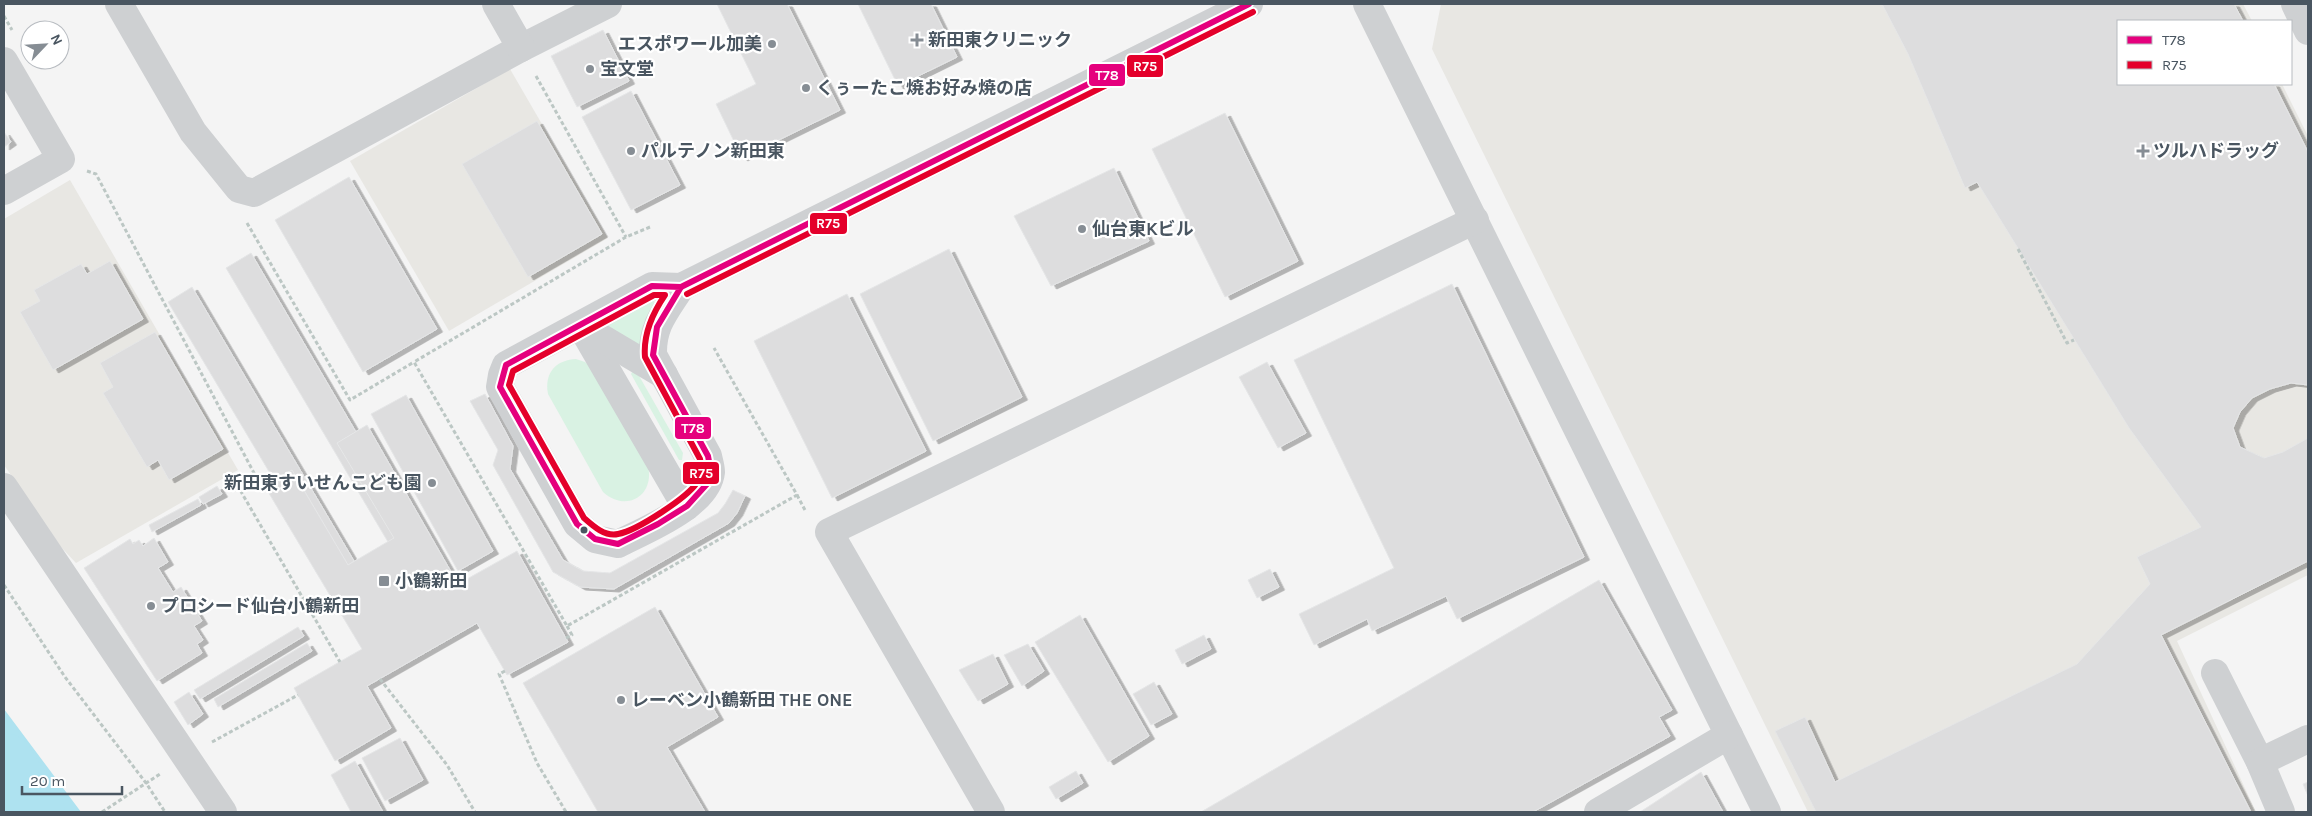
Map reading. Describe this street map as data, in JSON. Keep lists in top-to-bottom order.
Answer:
{
  "places": {
    "health": ["新田東クリニック", "ツルハドラッグ"],
    "other": [
      "エスポワール加美",
      "宝文堂",
      "くぅーたこ焼お好み焼の店",
      "パルテノン新田東",
      "仙台東Kビル",
      "新田東すいせんこども園",
      "プロシード仙台小鶴新田",
      "レーベン小鶴新田 THE ONE"
    ],
    "transit": ["小鶴新田"]
  },
  "lines": ["transit line T78", "transit line R75"],
  "legend": ["T78", "R75"],
  "scale_bar": "20 m",
  "north": "top right"
}
